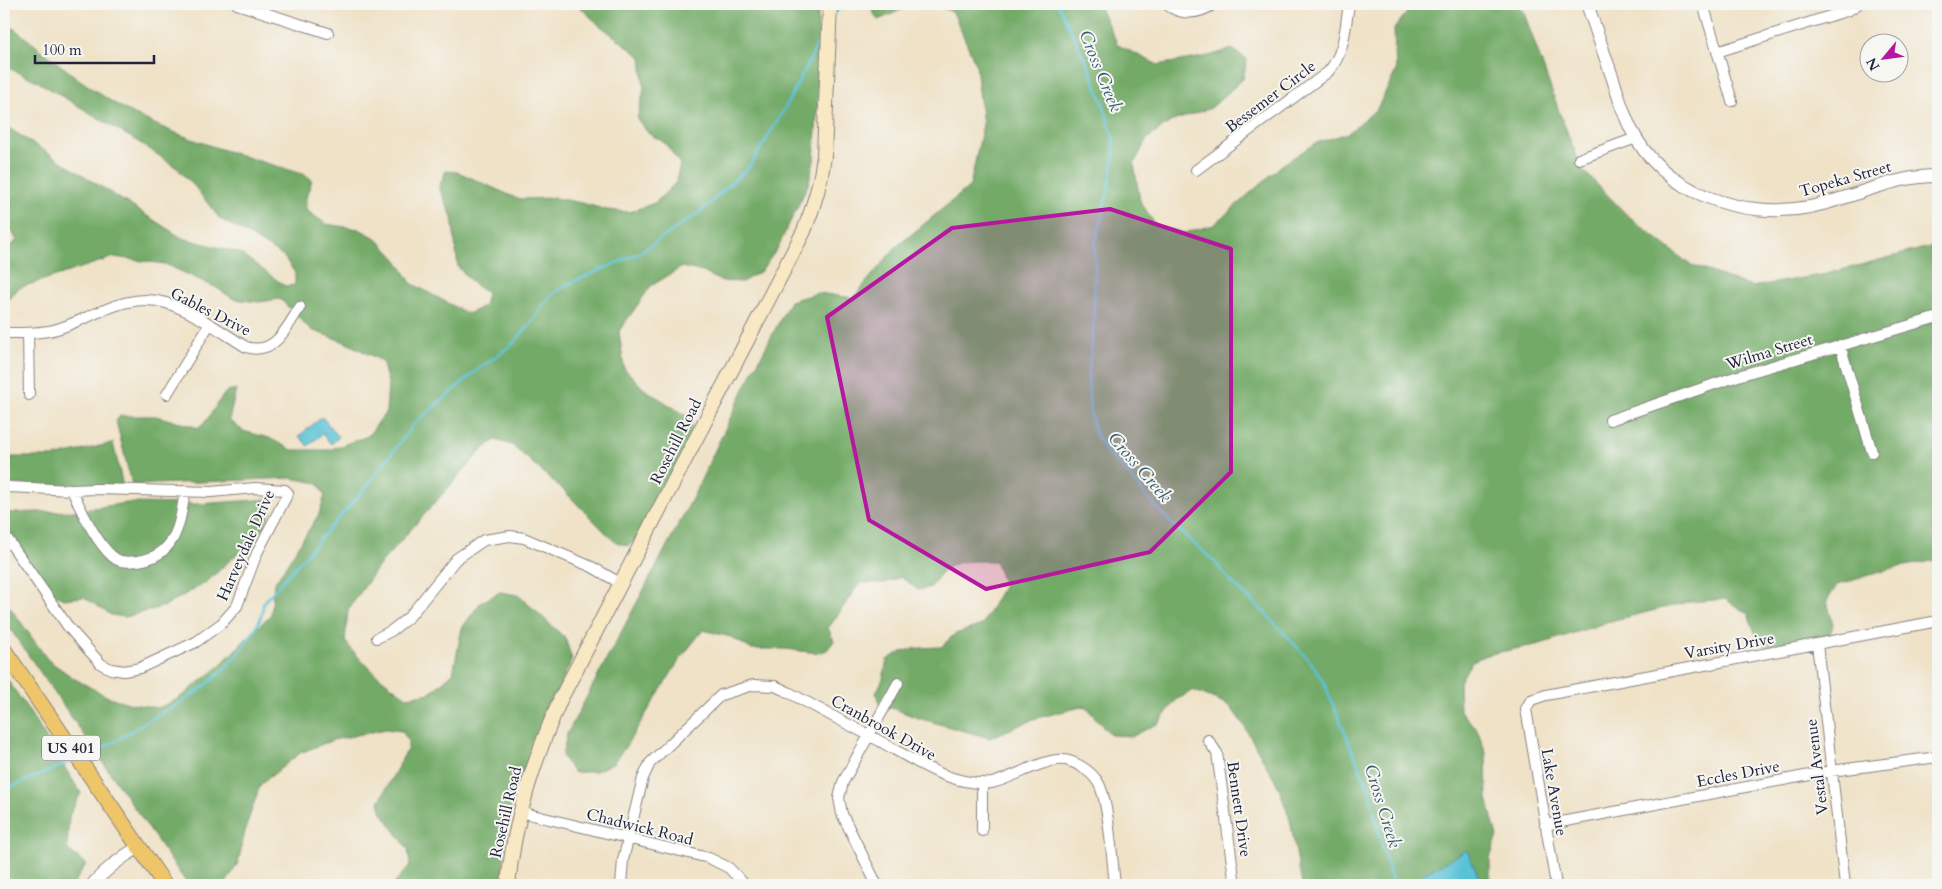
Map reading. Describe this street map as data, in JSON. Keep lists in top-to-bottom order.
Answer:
{
  "streets": {
    "main road": ["Rosehill Road", "US 401"],
    "street": [
      "Bessemer Circle",
      "Topeka Street",
      "Gables Drive",
      "Wilma Street",
      "Harveydale Drive",
      "Varsity Drive",
      "Cranbrook Drive",
      "Vestal Avenue",
      "Eccles Drive",
      "Lake Avenue",
      "Bennett Drive",
      "Chadwick Road"
    ]
  },
  "crossings": [
    ["Rosehill Road", "Chadwick Road"],
    ["Varsity Drive", "Vestal Avenue"],
    ["Varsity Drive", "Lake Avenue"],
    ["Cranbrook Drive", "Chadwick Road"],
    ["Vestal Avenue", "Eccles Drive"],
    ["Eccles Drive", "Lake Avenue"]
  ],
  "water": ["Cross Creek"],
  "scale_bar": "100 m",
  "north": "bottom left"
}
